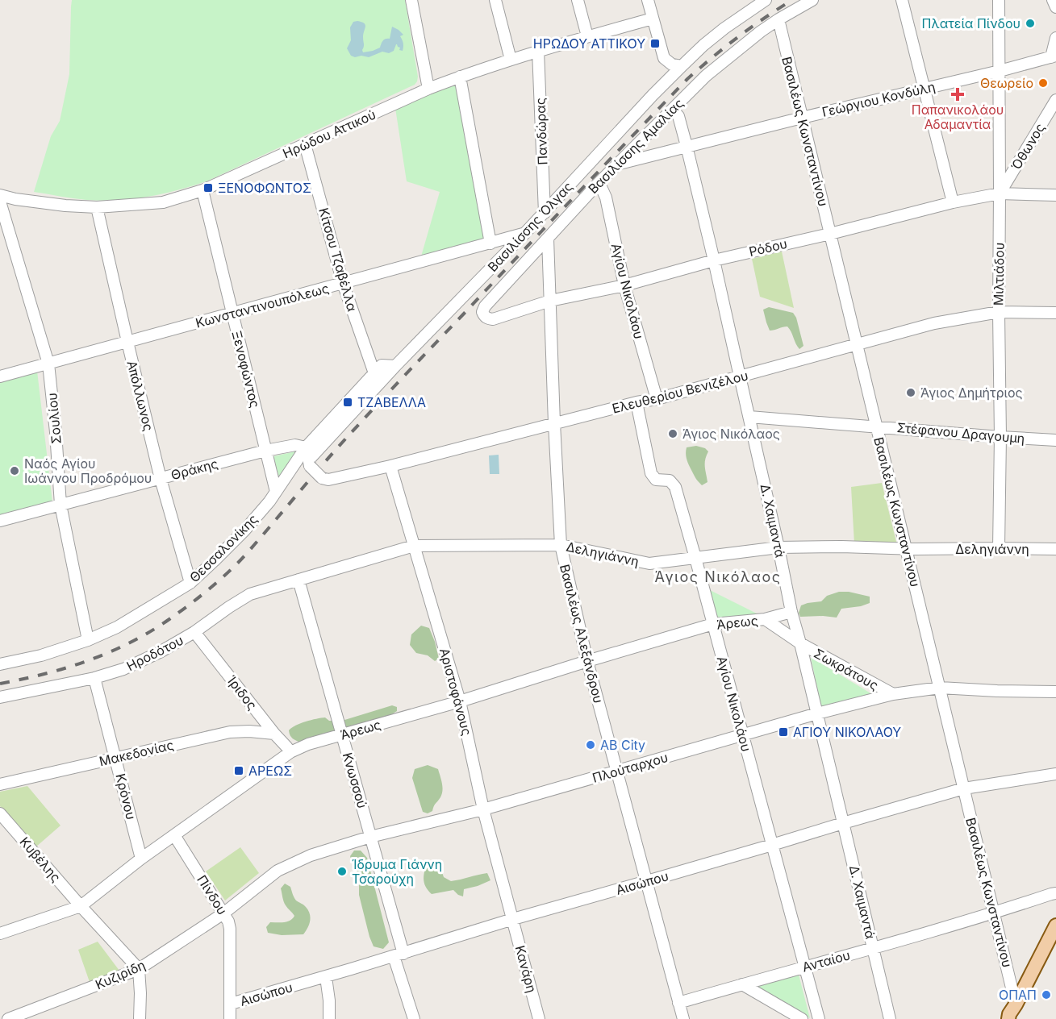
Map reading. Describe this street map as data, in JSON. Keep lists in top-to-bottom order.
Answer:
{
  "streets": {
    "street": [
      "Γεώργιου Κονδύλη",
      "Πανδώρας",
      "Βασιλέως Κωνσταντίνου",
      "Ηρώδου Αττικού",
      "Βασιλίσσης Αμαλίας",
      "Όθωνος",
      "Βασιλίσσης Όλγας",
      "Ρόδου",
      "Κίτσου Τζαβέλλα",
      "Μιλτιάδου",
      "Αγίου Νικολάου",
      "Κωνσταντινουπόλεως",
      "Ξενοφώντος",
      "Ελευθερίου Βενιζέλου",
      "Απόλλωνος",
      "Σουλίου",
      "Στέφανου Δραγουμη",
      "Θράκης",
      "Δ. Χαιμαντά",
      "Θεσσαλονίκης",
      "Δεληγιάννη",
      "Άρεως",
      "Βασιλέως Αλεξάνδρου",
      "Ηροδότου",
      "Σωκράτους",
      "Αριστοφάνους",
      "Ίριδος",
      "Μακεδονίας",
      "Πλούταρχου",
      "Κνωσσού",
      "Κρόνου",
      "Κυβέλης",
      "Αισώπου",
      "Πίνδου",
      "Ανταίου",
      "Κανάρη",
      "Κυζιρίδη"
    ]
  },
  "crossings": [
    ["Γεώργιου Κονδύλη", "Βασιλέως Κωνσταντίνου"],
    ["Γεώργιου Κονδύλη", "Βασιλίσσης Αμαλίας"],
    ["Γεώργιου Κονδύλη", "Μιλτιάδου"],
    ["Γεώργιου Κονδύλη", "Δ. Χαιμαντά"],
    ["Πανδώρας", "Ηρώδου Αττικού"],
    ["Πανδώρας", "Βασιλίσσης Όλγας"],
    ["Βασιλέως Κωνσταντίνου", "Βασιλίσσης Αμαλίας"],
    ["Βασιλέως Κωνσταντίνου", "Ρόδου"],
    ["Βασιλέως Κωνσταντίνου", "Ελευθερίου Βενιζέλου"],
    ["Βασιλέως Κωνσταντίνου", "Στέφανου Δραγουμη"],
    ["Βασιλέως Κωνσταντίνου", "Δεληγιάννη"],
    ["Βασιλέως Κωνσταντίνου", "Πλούταρχου"],
    ["Βασιλέως Κωνσταντίνου", "Αισώπου"],
    ["Βασιλέως Κωνσταντίνου", "Ανταίου"],
    ["Ηρώδου Αττικού", "Κίτσου Τζαβέλλα"],
    ["Ηρώδου Αττικού", "Ξενοφώντος"],
    ["Ηρώδου Αττικού", "Απόλλωνος"],
    ["Βασιλίσσης Αμαλίας", "Ρόδου"],
    ["Βασιλίσσης Αμαλίας", "Αγίου Νικολάου"],
    ["Βασιλίσσης Αμαλίας", "Δ. Χαιμαντά"],
    ["Βασιλίσσης Αμαλίας", "Βασιλέως Αλεξάνδρου"],
    ["Όθωνος", "Ρόδου"],
    ["Όθωνος", "Μιλτιάδου"],
    ["Βασιλίσσης Όλγας", "Κωνσταντινουπόλεως"],
    ["Βασιλίσσης Όλγας", "Ελευθερίου Βενιζέλου"],
    ["Βασιλίσσης Όλγας", "Θεσσαλονίκης"],
    ["Ρόδου", "Μιλτιάδου"],
    ["Ρόδου", "Αγίου Νικολάου"],
    ["Ρόδου", "Δ. Χαιμαντά"],
    ["Ρόδου", "Βασιλέως Αλεξάνδρου"],
    ["Κίτσου Τζαβέλλα", "Κωνσταντινουπόλεως"],
    ["Κίτσου Τζαβέλλα", "Θεσσαλονίκης"],
    ["Μιλτιάδου", "Ελευθερίου Βενιζέλου"],
    ["Μιλτιάδου", "Στέφανου Δραγουμη"],
    ["Μιλτιάδου", "Δεληγιάννη"],
    ["Αγίου Νικολάου", "Ελευθερίου Βενιζέλου"],
    ["Αγίου Νικολάου", "Δεληγιάννη"],
    ["Αγίου Νικολάου", "Άρεως"],
    ["Αγίου Νικολάου", "Πλούταρχου"],
    ["Αγίου Νικολάου", "Αισώπου"],
    ["Αγίου Νικολάου", "Ανταίου"],
    ["Κωνσταντινουπόλεως", "Ξενοφώντος"],
    ["Κωνσταντινουπόλεως", "Απόλλωνος"],
    ["Κωνσταντινουπόλεως", "Σουλίου"],
    ["Ξενοφώντος", "Θράκης"],
    ["Ξενοφώντος", "Θεσσαλονίκης"],
    ["Ελευθερίου Βενιζέλου", "Δ. Χαιμαντά"],
    ["Ελευθερίου Βενιζέλου", "Βασιλέως Αλεξάνδρου"],
    ["Ελευθερίου Βενιζέλου", "Αριστοφάνους"],
    ["Απόλλωνος", "Θράκης"],
    ["Απόλλωνος", "Θεσσαλονίκης"],
    ["Σουλίου", "Θράκης"],
    ["Σουλίου", "Θεσσαλονίκης"],
    ["Στέφανου Δραγουμη", "Δ. Χαιμαντά"],
    ["Θράκης", "Θεσσαλονίκης"],
    ["Δ. Χαιμαντά", "Δεληγιάννη"],
    ["Δ. Χαιμαντά", "Άρεως"],
    ["Δ. Χαιμαντά", "Σωκράτους"],
    ["Δ. Χαιμαντά", "Πλούταρχου"],
    ["Δ. Χαιμαντά", "Αισώπου"],
    ["Δ. Χαιμαντά", "Ανταίου"],
    ["Δεληγιάννη", "Βασιλέως Αλεξάνδρου"],
    ["Δεληγιάννη", "Ηροδότου"],
    ["Δεληγιάννη", "Αριστοφάνους"],
    ["Δεληγιάννη", "Κνωσσού"],
    ["Άρεως", "Βασιλέως Αλεξάνδρου"],
    ["Άρεως", "Σωκράτους"],
    ["Άρεως", "Αριστοφάνους"],
    ["Άρεως", "Ίριδος"],
    ["Άρεως", "Κνωσσού"],
    ["Άρεως", "Κρόνου"],
    ["Άρεως", "Κυβέλης"],
    ["Άρεως", "Πίνδου"],
    ["Βασιλέως Αλεξάνδρου", "Πλούταρχου"],
    ["Βασιλέως Αλεξάνδρου", "Αισώπου"],
    ["Βασιλέως Αλεξάνδρου", "Ανταίου"],
    ["Ηροδότου", "Ίριδος"],
    ["Ηροδότου", "Κνωσσού"],
    ["Ηροδότου", "Κρόνου"],
    ["Σωκράτους", "Πλούταρχου"],
    ["Αριστοφάνους", "Πλούταρχου"],
    ["Αριστοφάνους", "Αισώπου"],
    ["Αριστοφάνους", "Κανάρη"],
    ["Ίριδος", "Μακεδονίας"],
    ["Μακεδονίας", "Κρόνου"],
    ["Πλούταρχου", "Κνωσσού"],
    ["Πλούταρχου", "Πίνδου"],
    ["Πλούταρχου", "Κυζιρίδη"],
    ["Κνωσσού", "Αισώπου"],
    ["Κυβέλης", "Κυζιρίδη"],
    ["Αισώπου", "Πίνδου"],
    ["Αισώπου", "Κανάρη"],
    ["Πίνδου", "Κυζιρίδη"]
  ],
  "districts": ["Άγιος Νικόλαος"],
  "places": {
    "other": [
      "Πλατεία Πίνδου",
      "Θεωρείο",
      "Άγιος Δημήτριος",
      "Άγιος Νικόλαος",
      "Ναός Αγίου Ιωάννου Προδρόμου",
      "AB City",
      "Ίδρυμα Γιάννη Τσαρούχη",
      "ΟΠΑΠ"
    ],
    "transit": [
      "ΗΡΩΔΟΥ ΑΤΤΙΚΟΥ",
      "ΞΕΝΟΦΩΝΤΟΣ",
      "ΤΖΑΒΕΛΛΑ",
      "ΑΓΙΟΥ ΝΙΚΟΛΑΟΥ",
      "ΑΡΕΩΣ"
    ],
    "health": ["Παπανικολάου Αδαμαντία"]
  }
}
